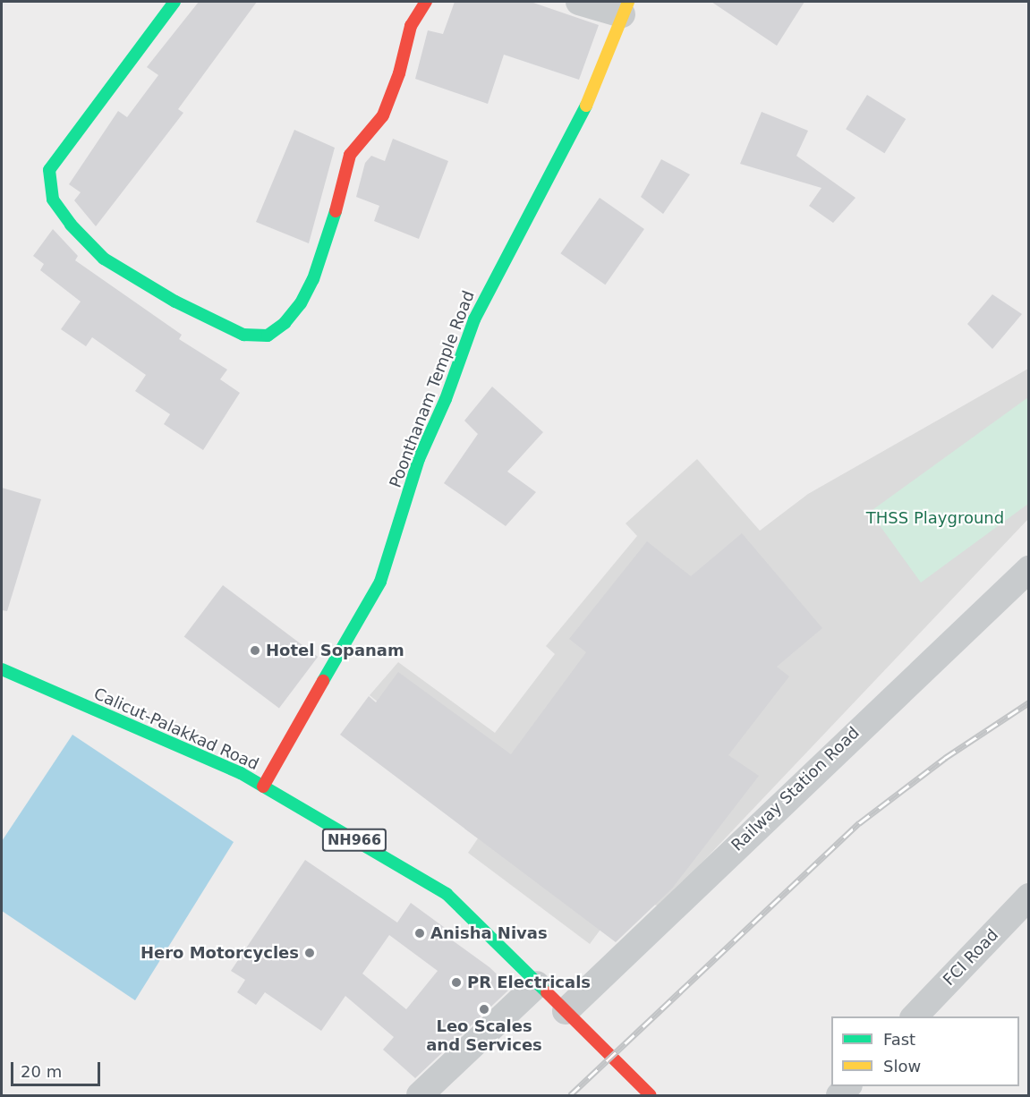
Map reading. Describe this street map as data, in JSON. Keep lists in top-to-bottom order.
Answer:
{
  "streets": {
    "main road": ["Poonthanam Temple Road", "Calicut-Palakkad Road", "NH966"],
    "street": ["Railway Station Road", "FCI Road"]
  },
  "crossings": [
    ["Poonthanam Temple Road", "Calicut-Palakkad Road"],
    ["Calicut-Palakkad Road", "Railway Station Road"]
  ],
  "parks": ["THSS Playground"],
  "places": [
    "Hotel Sopanam",
    "Anisha Nivas",
    "Hero Motorcycles",
    "PR Electricals",
    "Leo Scales and Services"
  ],
  "legend": ["Fast", "Slow"],
  "scale_bar": "20 m"
}
